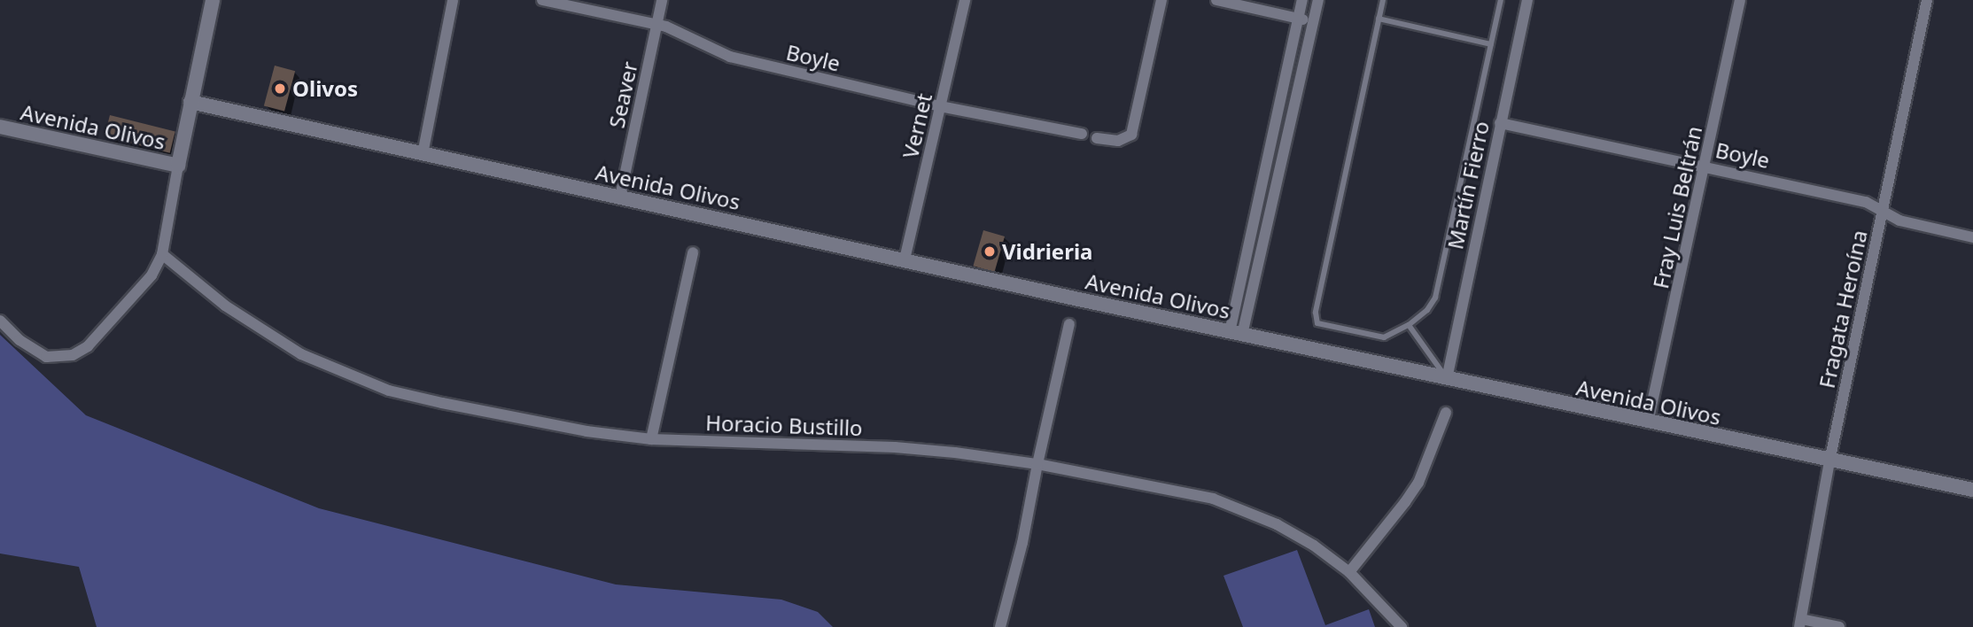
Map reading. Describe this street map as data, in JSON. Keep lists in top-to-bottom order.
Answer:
{
  "streets": {
    "street": [
      "Boyle",
      "Seaver",
      "Vernet",
      "Avenida Olivos",
      "Martín Fierro",
      "Fray Luis Beltrán",
      "Fragata Heroína",
      "Horacio Bustillo"
    ]
  },
  "crossings": [
    ["Boyle", "Seaver"],
    ["Boyle", "Vernet"],
    ["Boyle", "Martín Fierro"],
    ["Boyle", "Fray Luis Beltrán"],
    ["Boyle", "Fragata Heroína"],
    ["Seaver", "Avenida Olivos"],
    ["Vernet", "Avenida Olivos"],
    ["Avenida Olivos", "Martín Fierro"],
    ["Avenida Olivos", "Fray Luis Beltrán"],
    ["Avenida Olivos", "Fragata Heroína"]
  ],
  "places": ["Olivos", "Vidrieria"]
}
